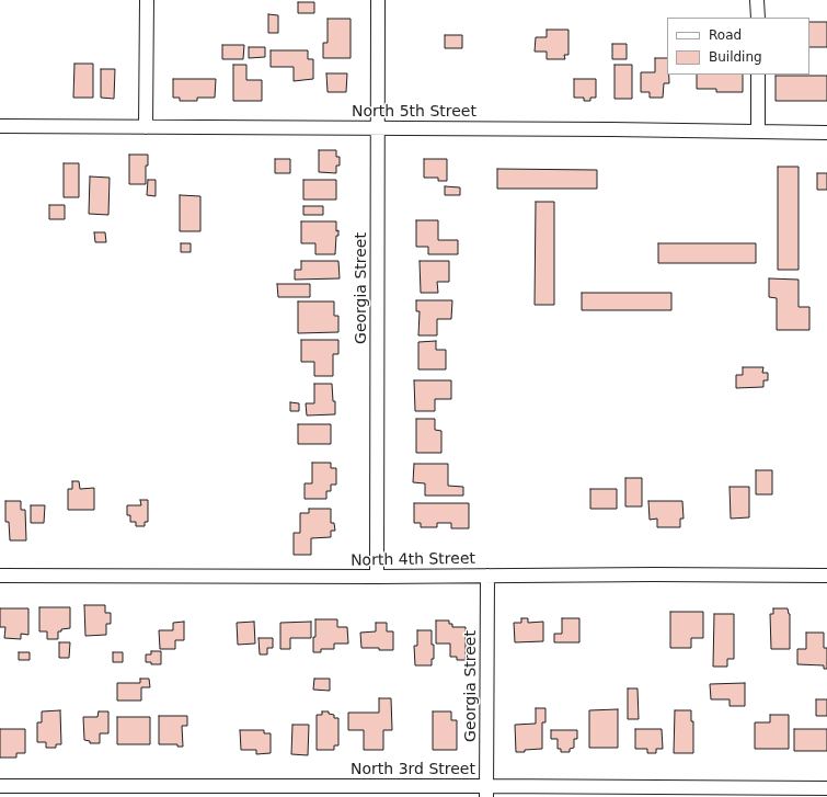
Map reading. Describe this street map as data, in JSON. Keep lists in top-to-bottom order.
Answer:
{
  "streets": {
    "street": [
      "North 5th Street",
      "Georgia Street",
      "North 4th Street",
      "North 3rd Street"
    ]
  },
  "crossings": [
    ["North 5th Street", "Georgia Street"],
    ["Georgia Street", "North 4th Street"],
    ["Georgia Street", "North 3rd Street"]
  ],
  "legend": ["Road", "Building"]
}
